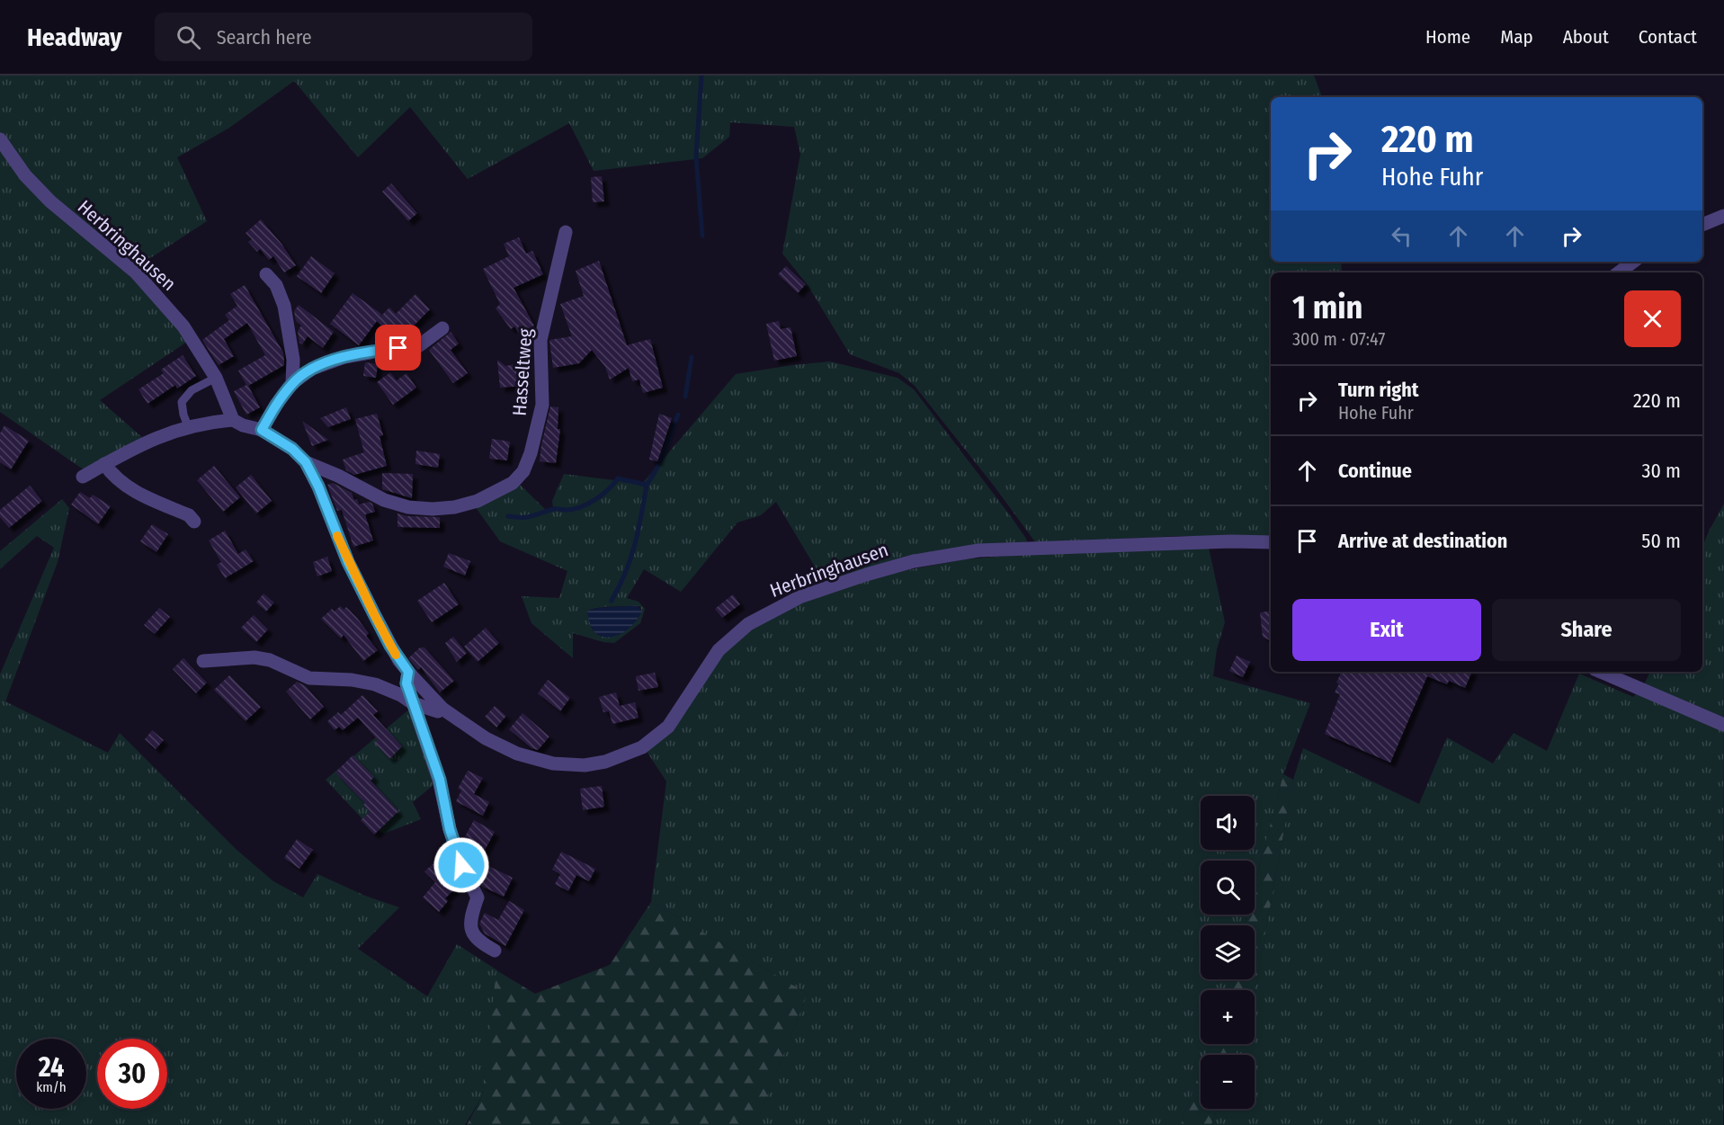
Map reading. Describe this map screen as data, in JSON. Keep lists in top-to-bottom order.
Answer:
{
  "streets": {
    "street": ["Herbringhausen", "Hasseltweg"]
  },
  "crossings": [
    ["Herbringhausen", "Hasseltweg"]
  ],
  "page": {
    "header": "Headway",
    "search": "Search here",
    "nav": [
      "Home",
      "Map",
      "About",
      "Contact"
    ],
    "turn": ["220 m", "Hohe Fuhr"],
    "heading": ["1 min", "300 m · 07:47"],
    "list": [
      {
        "name": "Turn right",
        "note": "Hohe Fuhr",
        "value": "220 m"
      },
      {
        "name": "Continue",
        "value": "30 m"
      },
      {
        "name": "Arrive at destination",
        "value": "50 m"
      }
    ],
    "buttons": ["Exit", "Share"],
    "map_buttons": ["+", "−"],
    "speed": "24 km/h",
    "limit": "30"
  }
}
